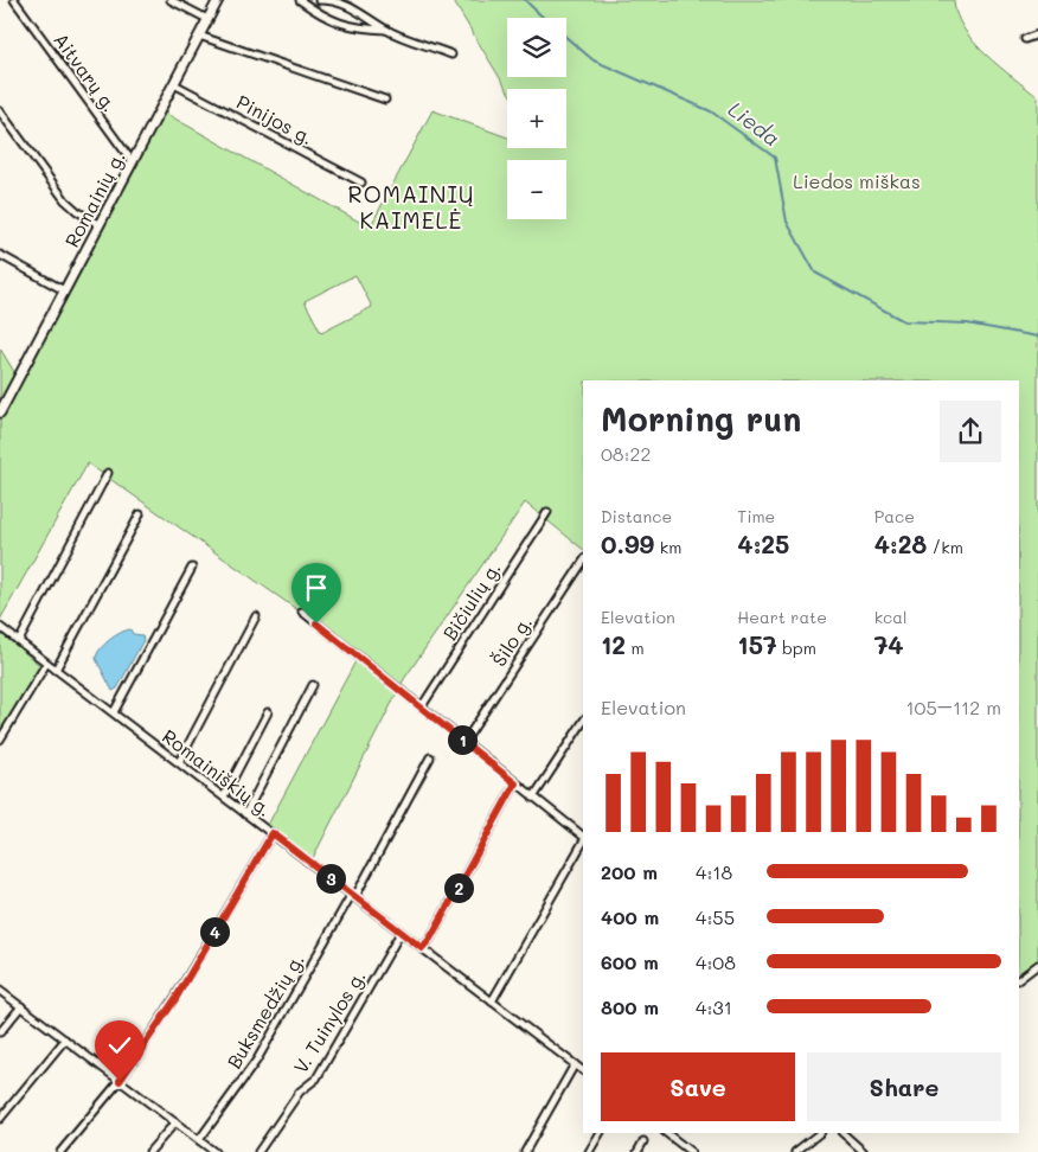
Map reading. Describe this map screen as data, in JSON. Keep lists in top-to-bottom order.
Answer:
{
  "streets": {
    "main road": ["Romainių g."],
    "street": [
      "Aitvarų g.",
      "Pinijos g.",
      "Bičiulių g.",
      "Šilo g.",
      "Romainiškių g.",
      "Buksmedžių g.",
      "V. Tuinylos g."
    ]
  },
  "crossings": [
    ["Aitvarų g.", "Romainių g."],
    ["Pinijos g.", "Romainių g."],
    ["Romainiškių g.", "Buksmedžių g."],
    ["Romainiškių g.", "V. Tuinylos g."]
  ],
  "districts": ["ROMAINIŲ KAIMELĖ"],
  "water": ["Lieda"],
  "parks": ["Liedos miškas"],
  "page": {
    "map_buttons": ["+", "−"],
    "heading": ["Morning run", "08:22"],
    "stats": [
      ["Distance", "0.99 km"],
      ["Time", "4:25"],
      ["Pace", "4:28 /km"],
      ["Elevation", "12 m"],
      ["Heart rate", "157 bpm"],
      ["kcal", "74"]
    ],
    "chart": ["Elevation", "105–112 m"],
    "pins": [
      "1",
      "3",
      "2",
      "4"
    ],
    "list": [
      {
        "name": "200 m",
        "note": "4:18"
      },
      {
        "name": "400 m",
        "note": "4:55"
      },
      {
        "name": "600 m",
        "note": "4:08"
      },
      {
        "name": "800 m",
        "note": "4:31"
      }
    ],
    "buttons": ["Save", "Share"]
  }
}
